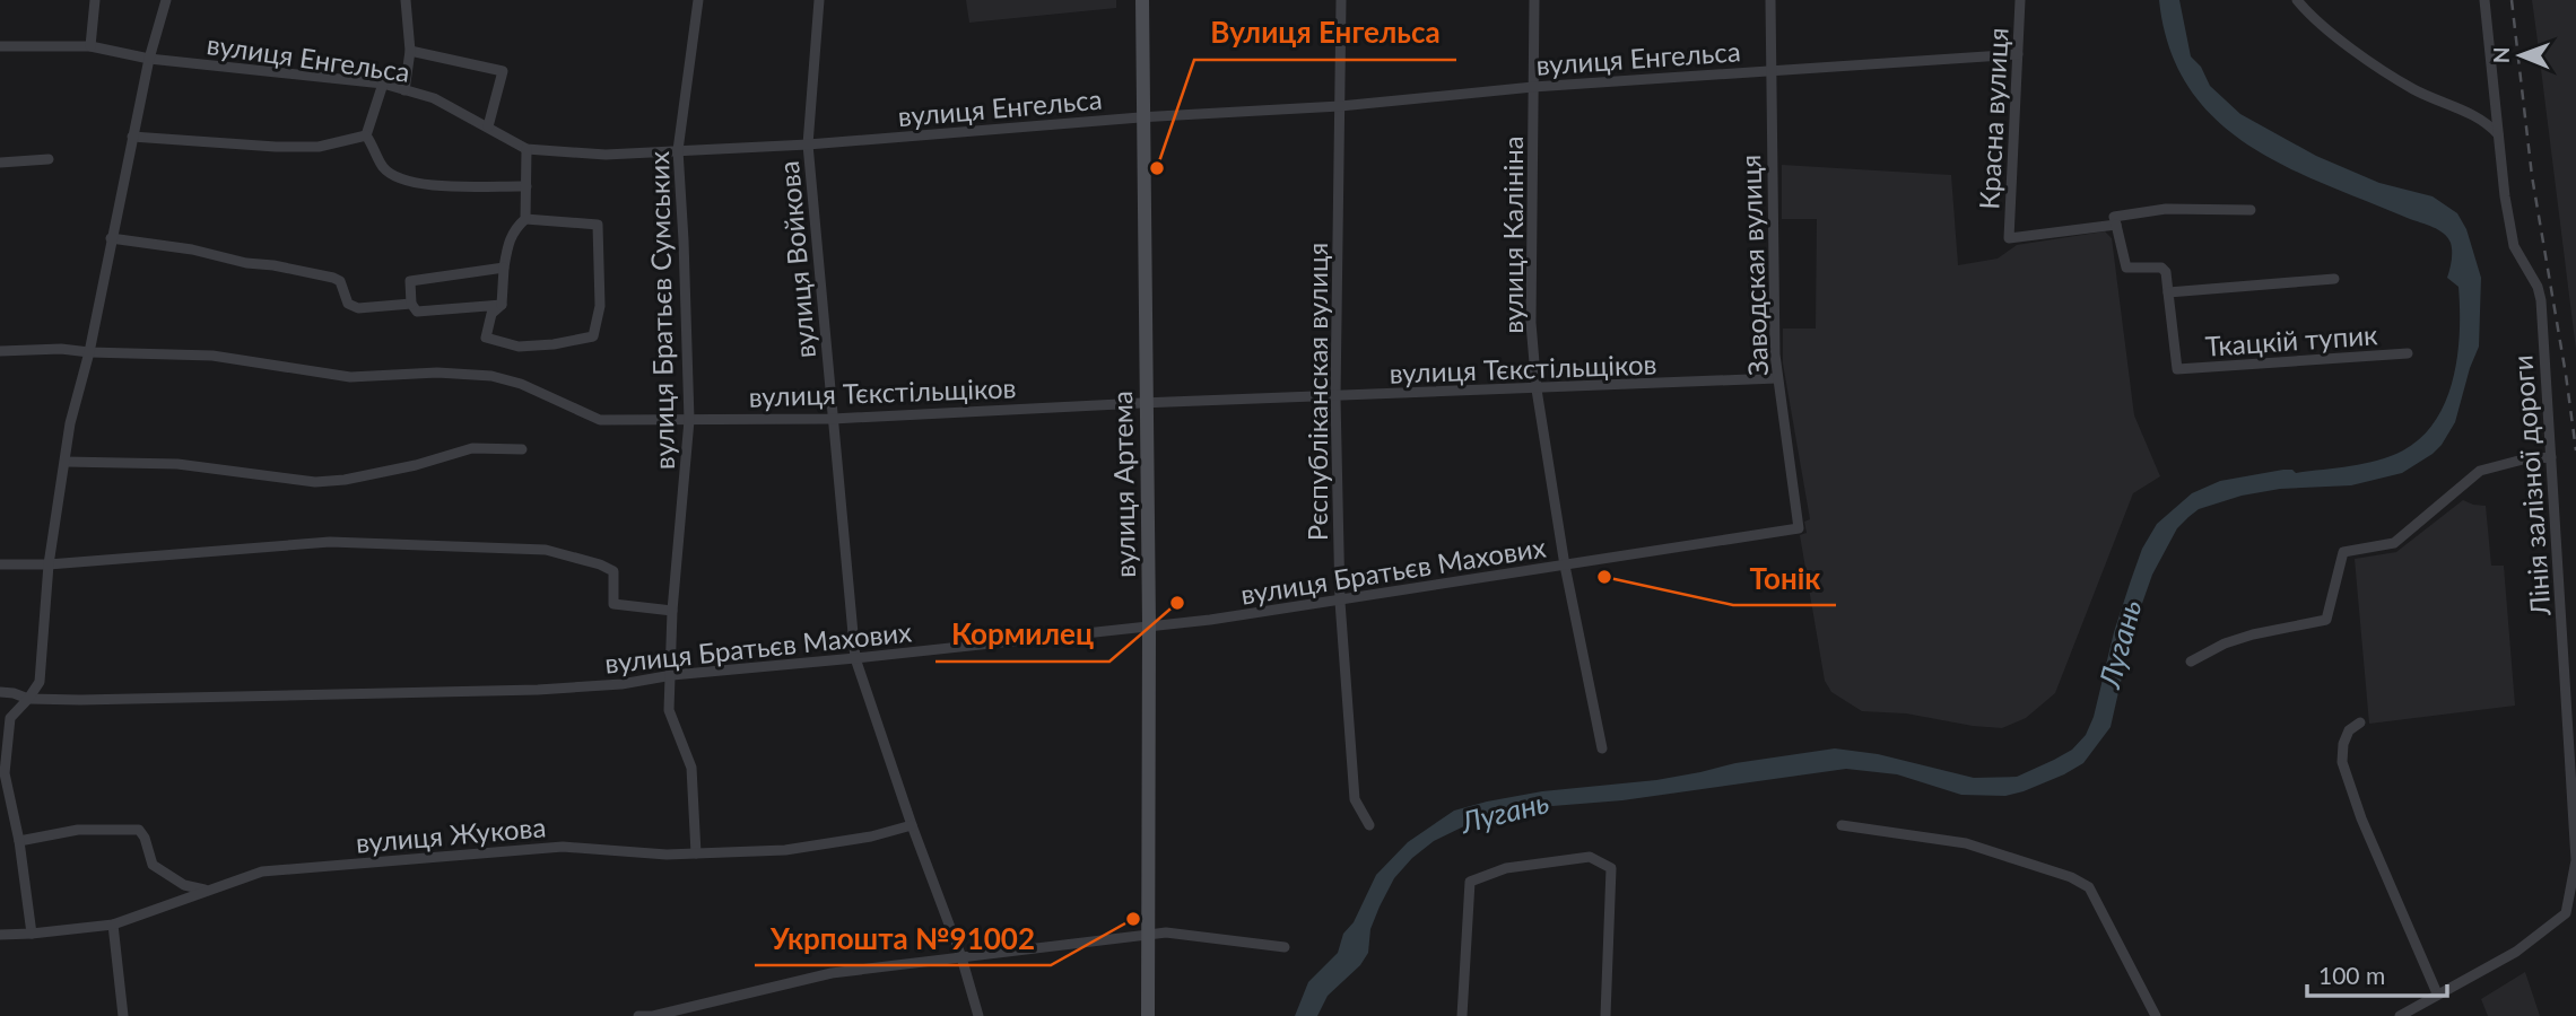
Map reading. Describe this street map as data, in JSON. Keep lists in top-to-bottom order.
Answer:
{
  "streets": {
    "street": [
      "вулиця Енгельса",
      "Красна вулиця",
      "вулиця Калініна",
      "вулиця Войкова",
      "Заводская вулиця",
      "вулиця Братьєв Сумських",
      "Ткацкій тупик",
      "вулиця Тєкстільщіков",
      "Рєспубліканская вулиця",
      "вулиця Артема",
      "Лінія залізної дороги",
      "вулиця Братьєв Махових",
      "вулиця Жукова"
    ]
  },
  "crossings": [
    ["вулиця Енгельса", "Красна вулиця"],
    ["вулиця Енгельса", "вулиця Калініна"],
    ["вулиця Енгельса", "вулиця Войкова"],
    ["вулиця Енгельса", "Заводская вулиця"],
    ["вулиця Енгельса", "вулиця Братьєв Сумських"],
    ["вулиця Енгельса", "Рєспубліканская вулиця"],
    ["вулиця Енгельса", "вулиця Артема"],
    ["вулиця Калініна", "вулиця Тєкстільщіков"],
    ["вулиця Калініна", "вулиця Братьєв Махових"],
    ["вулиця Войкова", "вулиця Тєкстільщіков"],
    ["вулиця Войкова", "вулиця Братьєв Махових"],
    ["вулиця Войкова", "вулиця Жукова"],
    ["Заводская вулиця", "вулиця Тєкстільщіков"],
    ["Заводская вулиця", "вулиця Братьєв Махових"],
    ["вулиця Братьєв Сумських", "вулиця Тєкстільщіков"],
    ["вулиця Братьєв Сумських", "вулиця Братьєв Махових"],
    ["вулиця Братьєв Сумських", "вулиця Жукова"],
    ["вулиця Тєкстільщіков", "Рєспубліканская вулиця"],
    ["вулиця Тєкстільщіков", "вулиця Артема"],
    ["Рєспубліканская вулиця", "вулиця Братьєв Махових"],
    ["вулиця Артема", "вулиця Братьєв Махових"]
  ],
  "water": ["Лугань"],
  "places": [
    "Вулиця Енгельса",
    "Тонік",
    "Кормилец",
    "Укрпошта №91002"
  ],
  "scale_bar": "100 m",
  "north": "left"
}
